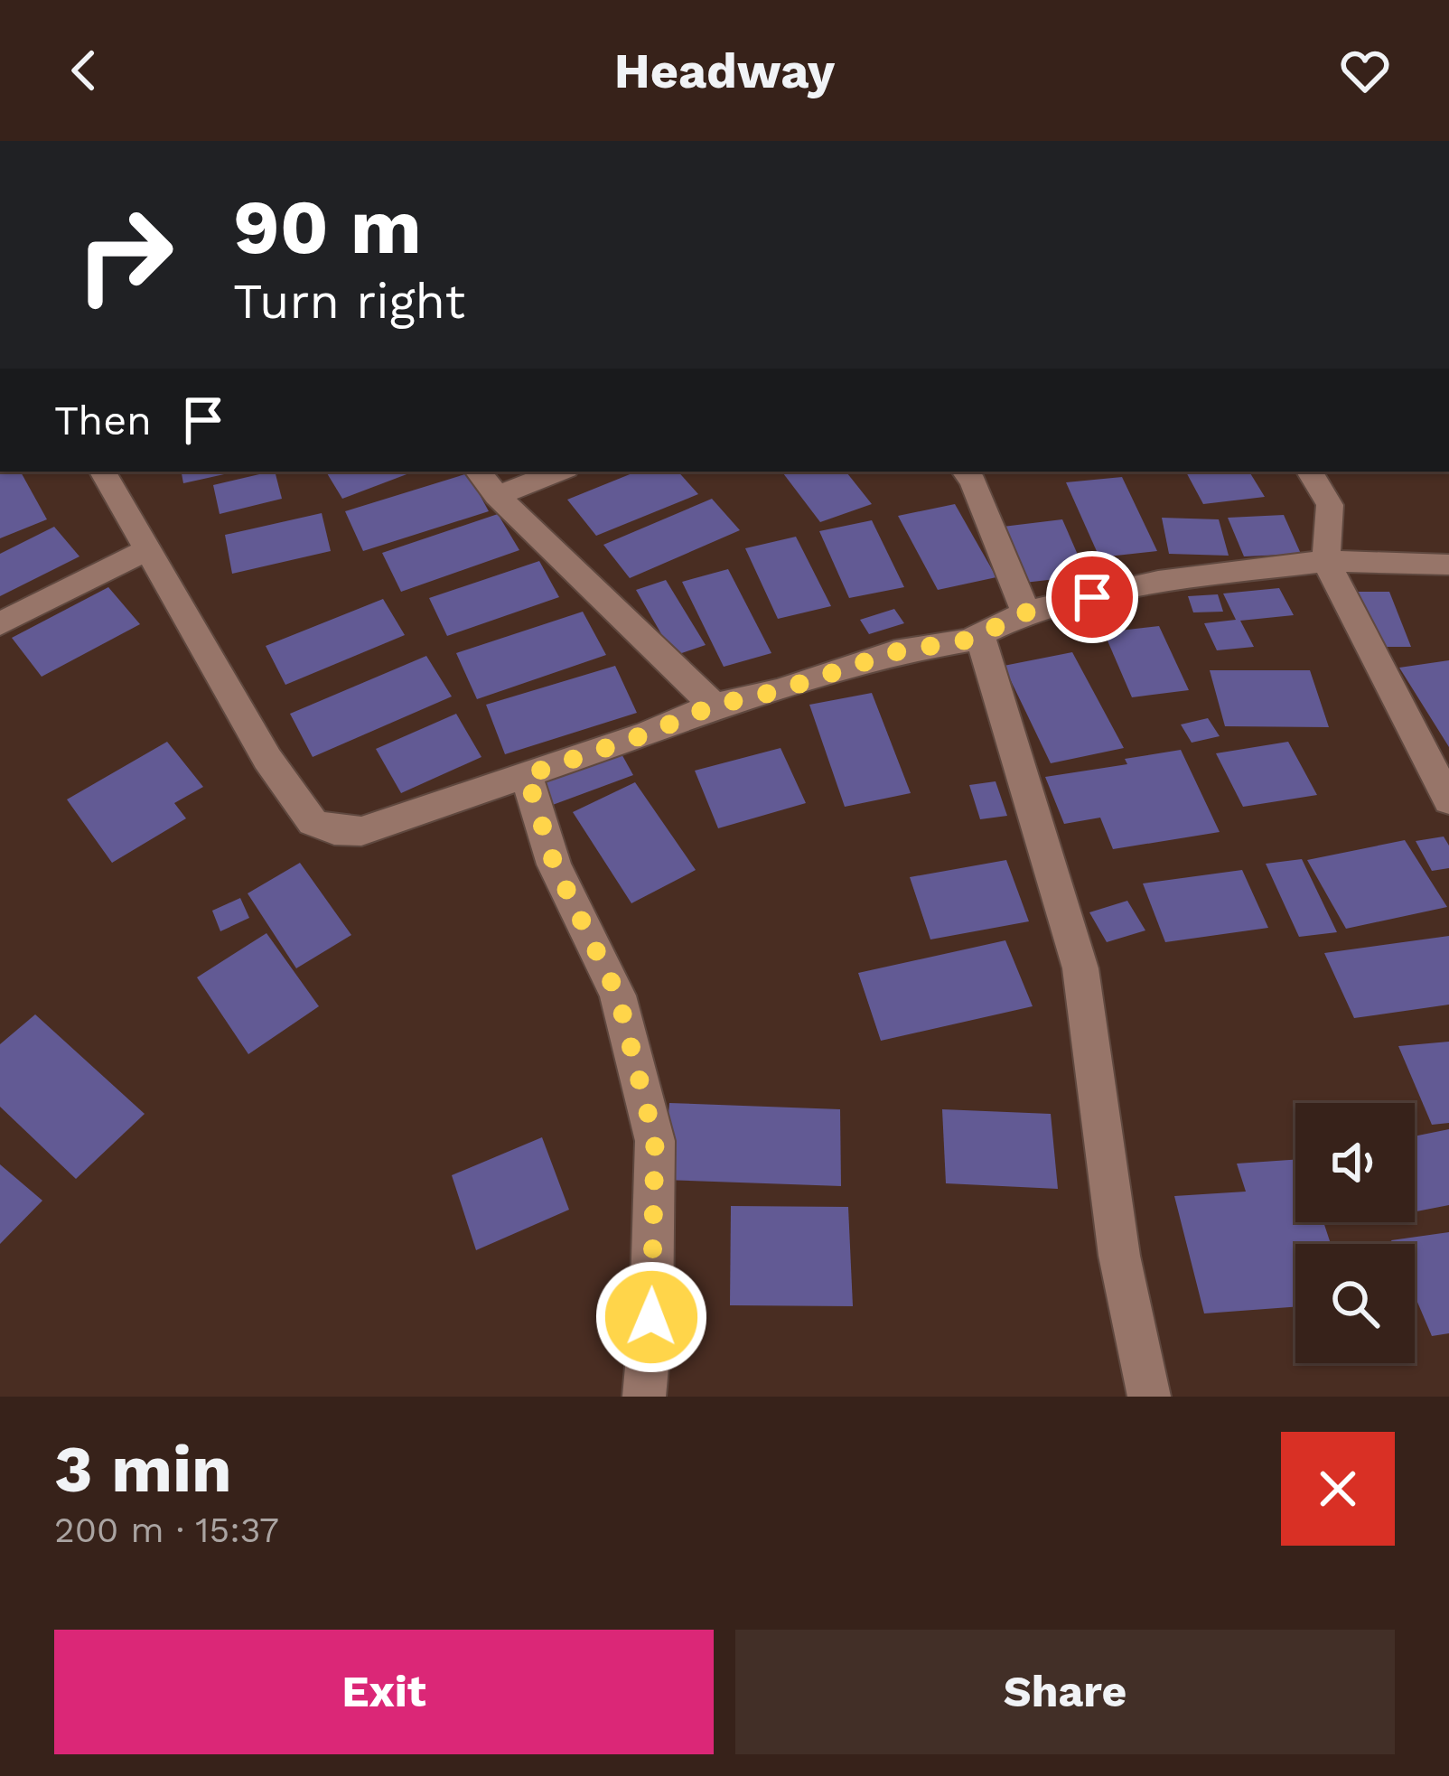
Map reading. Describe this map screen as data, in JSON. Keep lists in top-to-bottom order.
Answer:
{
  "page": {
    "header": "Headway",
    "turn": ["90 m", "Turn right"],
    "then": "Then",
    "heading": ["3 min", "200 m · 15:37"],
    "buttons": ["Exit", "Share"]
  }
}
